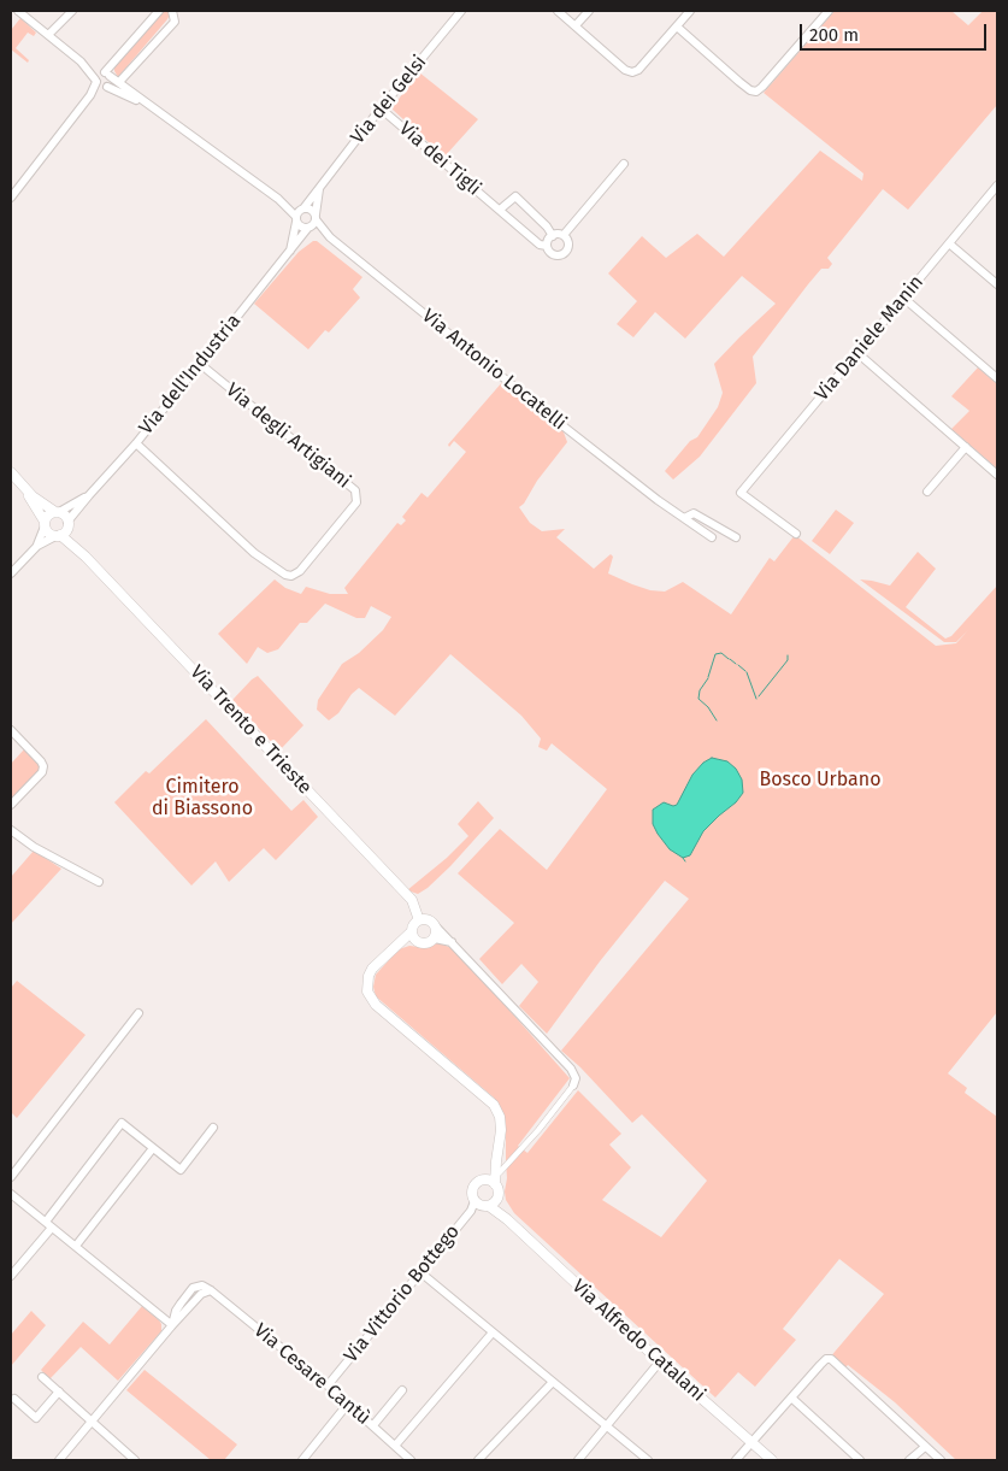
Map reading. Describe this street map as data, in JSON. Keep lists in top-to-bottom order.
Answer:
{
  "streets": {
    "street": [
      "Via dei Gelsi",
      "Via dei Tigli",
      "Via Daniele Manin",
      "Via Antonio Locatelli",
      "Via dell'Industria",
      "Via degli Artigiani",
      "Via Trento e Trieste",
      "Via Vittorio Bottego",
      "Via Alfredo Catalani",
      "Via Cesare Cantù"
    ]
  },
  "crossings": [
    ["Via dei Gelsi", "Via dei Tigli"],
    ["Via dei Gelsi", "Via Antonio Locatelli"],
    ["Via dei Gelsi", "Via dell'Industria"],
    ["Via Antonio Locatelli", "Via dell'Industria"],
    ["Via dell'Industria", "Via degli Artigiani"],
    ["Via dell'Industria", "Via Trento e Trieste"],
    ["Via Vittorio Bottego", "Via Alfredo Catalani"],
    ["Via Vittorio Bottego", "Via Cesare Cantù"]
  ],
  "parks": ["Bosco Urbano", "Cimitero di Biassono"],
  "scale_bar": "200 m"
}
